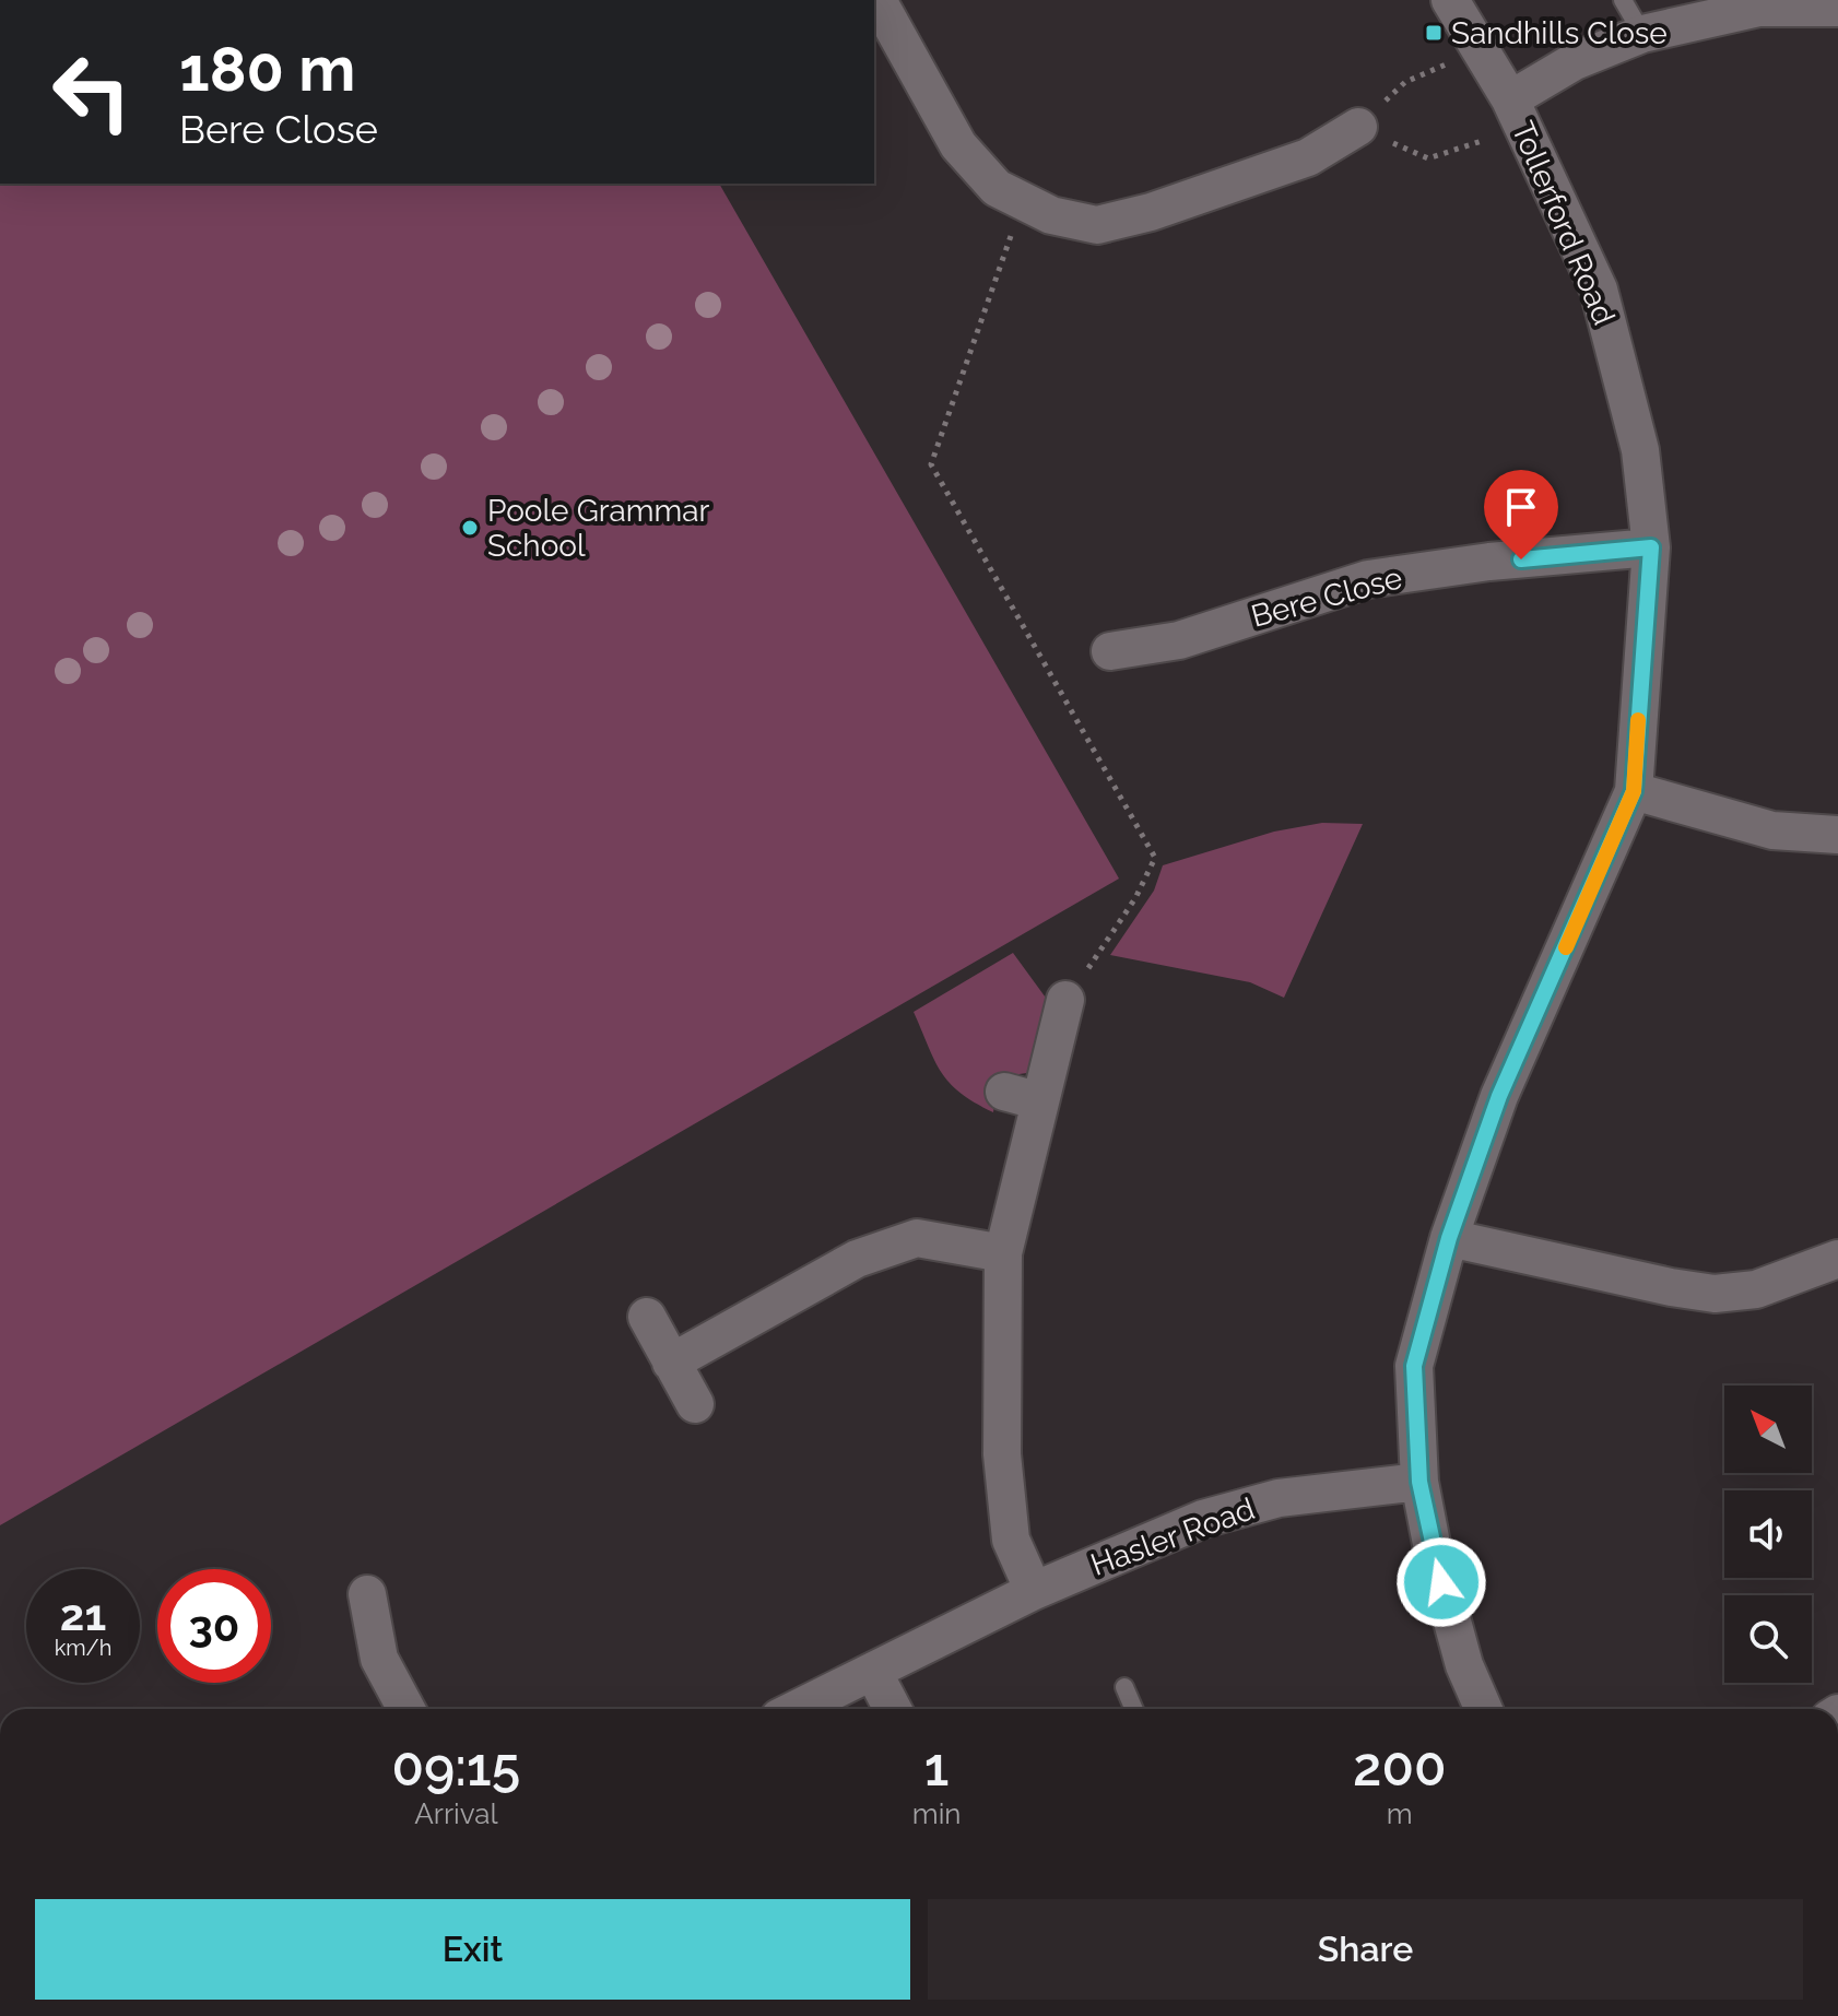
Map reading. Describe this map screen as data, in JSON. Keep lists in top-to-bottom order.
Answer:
{
  "streets": {
    "street": ["Tollerford Road", "Bere Close", "Hasler Road"]
  },
  "crossings": [
    ["Tollerford Road", "Bere Close"],
    ["Tollerford Road", "Hasler Road"]
  ],
  "places": {
    "transit": ["Sandhills Close"],
    "other": ["Poole Grammar School"]
  },
  "north": "top left",
  "page": {
    "turn": ["180 m", "Bere Close"],
    "speed": "21 km/h",
    "limit": "30",
    "eta": [
      "09:15",
      "Arrival",
      "1",
      "min",
      "200",
      "m"
    ],
    "buttons": ["Exit", "Share"]
  }
}
